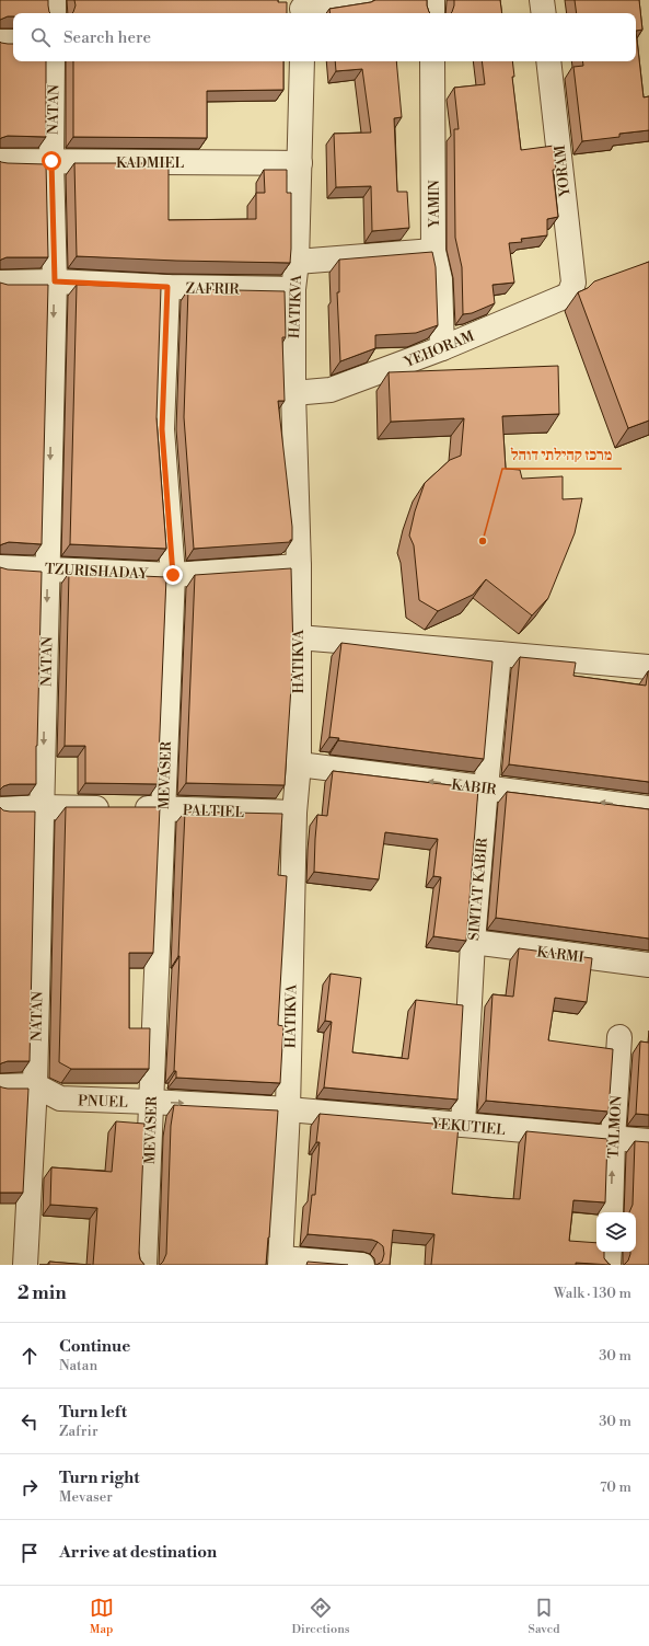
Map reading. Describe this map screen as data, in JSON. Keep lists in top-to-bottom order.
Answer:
{
  "streets": {
    "street": [
      "NATAN",
      "KADMIEL",
      "YORAM",
      "YAMIN",
      "ZAFRIR",
      "HATIKVA",
      "YEHORAM",
      "TZURISHADAY",
      "MEVASER",
      "KABIR",
      "PALTIEL",
      "SIMTAT KABIR",
      "KARMI",
      "PNUEL",
      "YEKUTIEL",
      "TALMON"
    ]
  },
  "crossings": [
    ["NATAN", "KADMIEL"],
    ["NATAN", "ZAFRIR"],
    ["NATAN", "TZURISHADAY"],
    ["NATAN", "PALTIEL"],
    ["NATAN", "PNUEL"],
    ["KADMIEL", "HATIKVA"],
    ["YORAM", "YEHORAM"],
    ["YAMIN", "YEHORAM"],
    ["ZAFRIR", "HATIKVA"],
    ["ZAFRIR", "MEVASER"],
    ["HATIKVA", "YEHORAM"],
    ["HATIKVA", "TZURISHADAY"],
    ["HATIKVA", "KABIR"],
    ["HATIKVA", "PALTIEL"],
    ["HATIKVA", "PNUEL"],
    ["HATIKVA", "YEKUTIEL"],
    ["TZURISHADAY", "MEVASER"],
    ["MEVASER", "PALTIEL"],
    ["MEVASER", "PNUEL"],
    ["KABIR", "SIMTAT KABIR"],
    ["SIMTAT KABIR", "KARMI"],
    ["SIMTAT KABIR", "YEKUTIEL"],
    ["PNUEL", "YEKUTIEL"],
    ["YEKUTIEL", "TALMON"]
  ],
  "one_way": ["NATAN", "PNUEL", "TALMON"],
  "places": ["מרכז קהילתי דוהל"],
  "page": {
    "search": "Search here",
    "heading": ["2 min", "Walk · 130 m"],
    "list": [
      ["Continue", "Natan", "30 m"],
      ["Turn left", "Zafrir", "30 m"],
      ["Turn right", "Mevaser", "70 m"],
      "Arrive at destination"
    ],
    "nav": ["Map", "Directions", "Saved"]
  }
}
